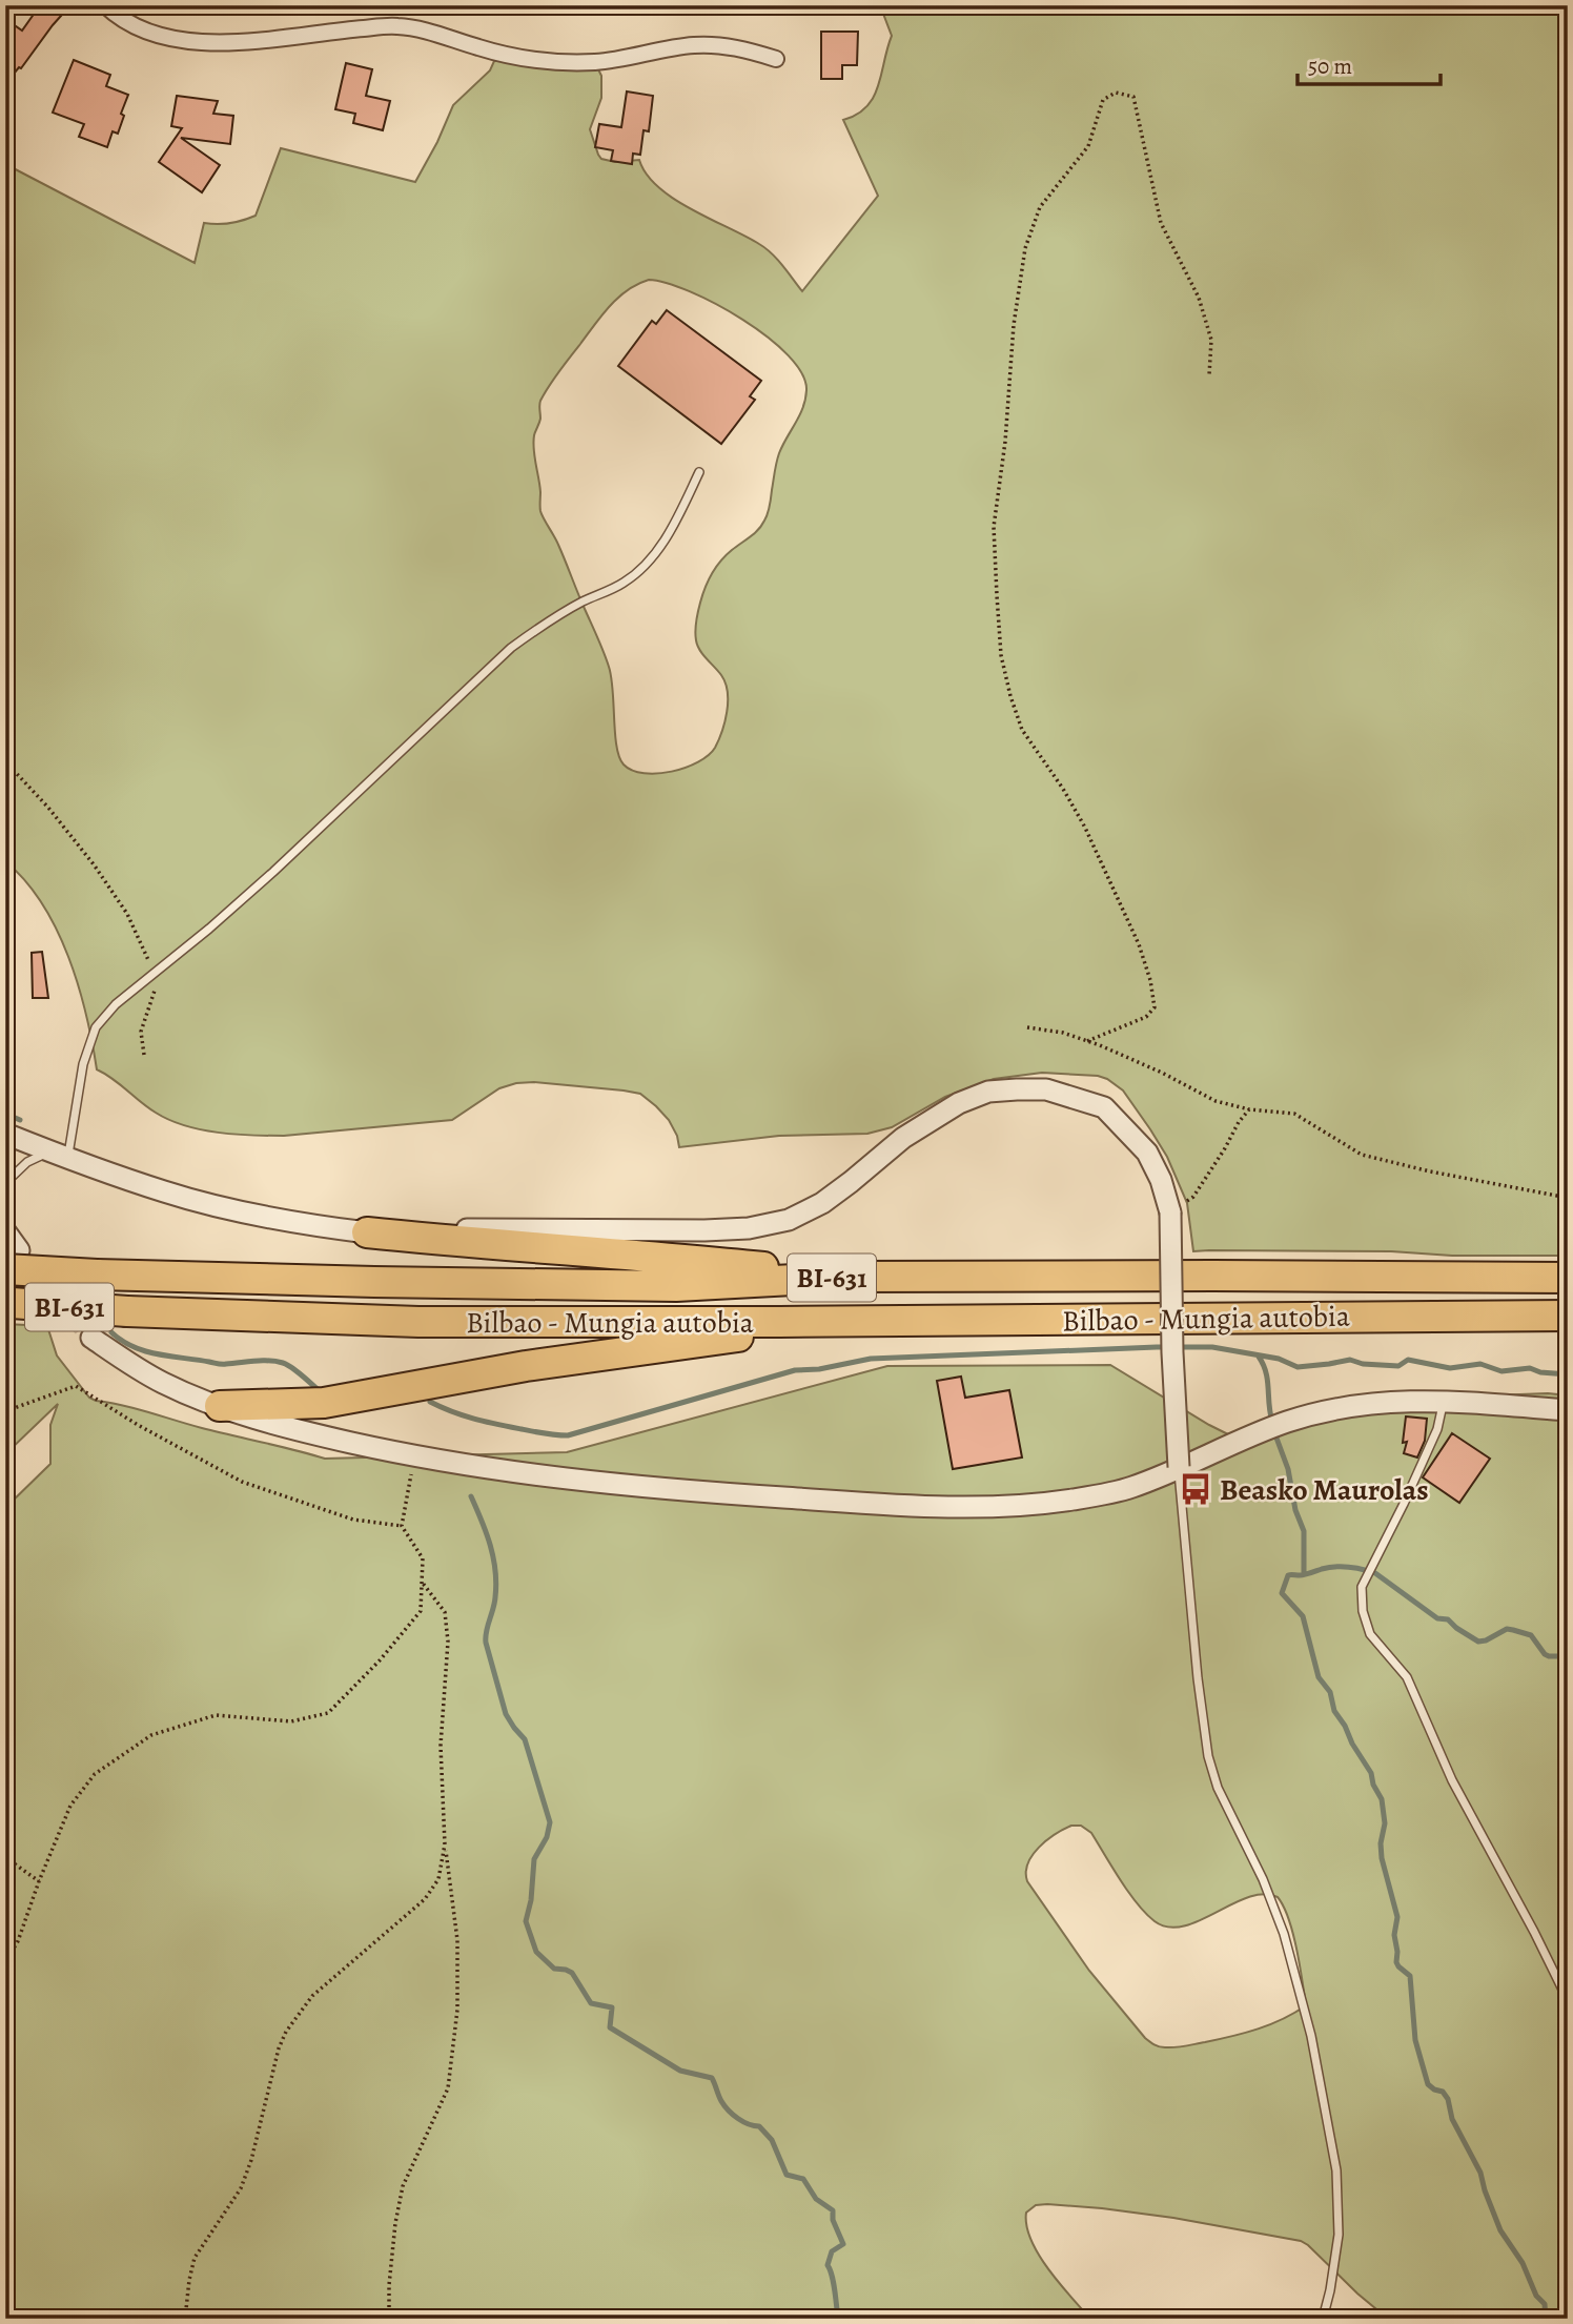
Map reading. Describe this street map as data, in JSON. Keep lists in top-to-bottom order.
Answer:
{
  "streets": {
    "highway": ["BI-631", "Bilbao - Mungia autobia"]
  },
  "places": {
    "bus stop": ["Beasko Maurolas"]
  },
  "scale_bar": "50 m"
}
